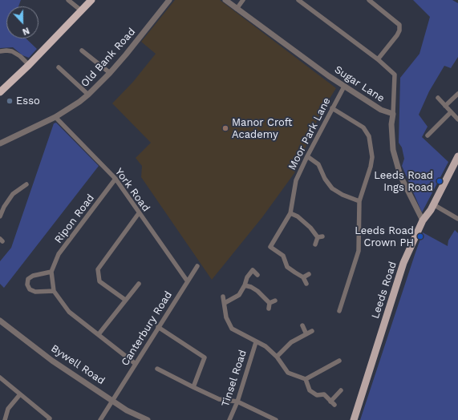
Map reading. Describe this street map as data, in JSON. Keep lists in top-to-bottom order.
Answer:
{
  "streets": {
    "main road": ["Leeds Road"],
    "street": [
      "Old Bank Road",
      "Sugar Lane",
      "Moor Park Lane",
      "York Road",
      "Ripon Road",
      "Canterbury Road",
      "Bywell Road",
      "Tinsel Road"
    ]
  },
  "crossings": [
    ["Old Bank Road", "York Road"],
    ["Sugar Lane", "Moor Park Lane"],
    ["York Road", "Ripon Road"],
    ["York Road", "Canterbury Road"],
    ["Canterbury Road", "Bywell Road"]
  ],
  "places": [
    "Esso",
    "Manor Croft Academy",
    "Leeds Road Ings Road",
    "Leeds Road Crown PH"
  ],
  "north": "bottom"
}
